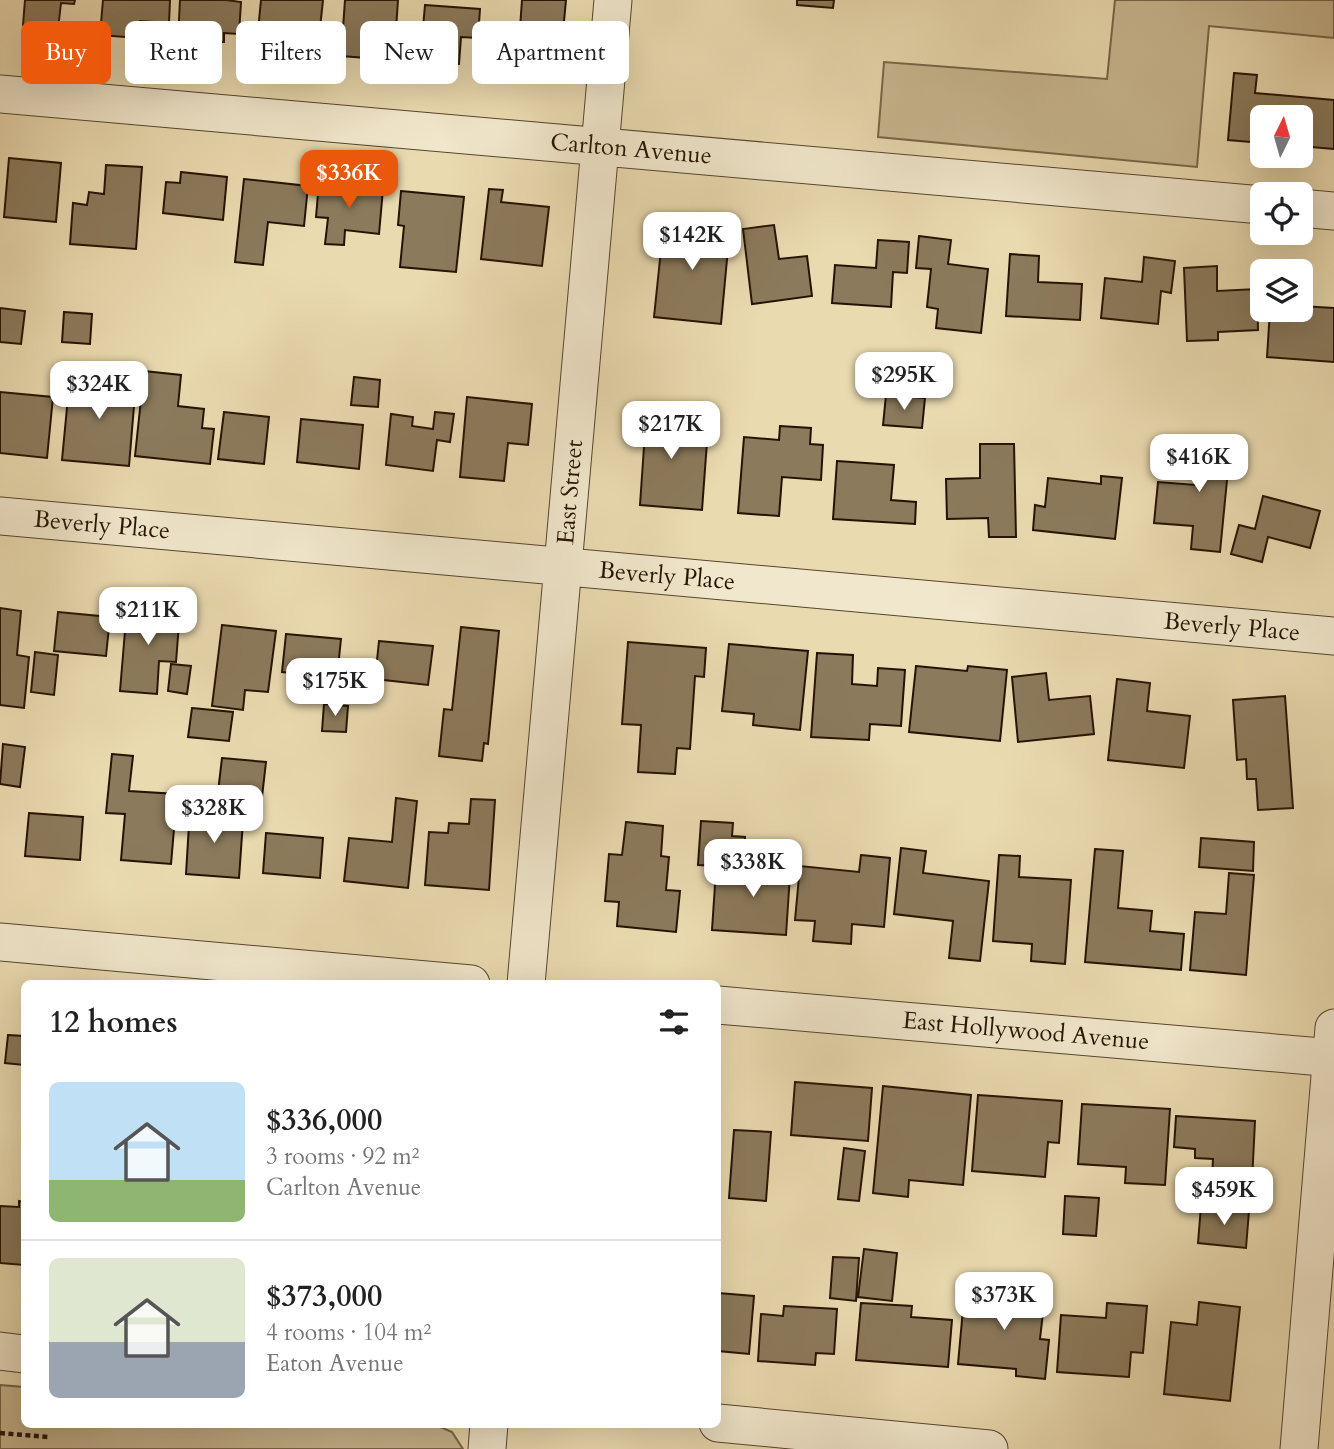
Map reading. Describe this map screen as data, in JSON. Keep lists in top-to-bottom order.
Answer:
{
  "streets": {
    "street": [
      "Carlton Avenue",
      "East Street",
      "Beverly Place",
      "East Hollywood Avenue"
    ]
  },
  "crossings": [
    ["Carlton Avenue", "East Street"],
    ["East Street", "Beverly Place"]
  ],
  "north": "top",
  "page": {
    "chip": [
      "Buy",
      "Rent",
      "Filters",
      "New",
      "Apartment"
    ],
    "price": [
      "$336K",
      "$142K",
      "$295K",
      "$324K",
      "$217K",
      "$416K",
      "$211K",
      "$175K",
      "$328K",
      "$338K",
      "$459K",
      "$373K"
    ],
    "heading": "12 homes",
    "list": [
      {
        "name": "$336,000",
        "note": "3 rooms · 92 m² · Carlton Avenue"
      },
      {
        "name": "$373,000",
        "note": "4 rooms · 104 m² · Eaton Avenue"
      }
    ]
  }
}
